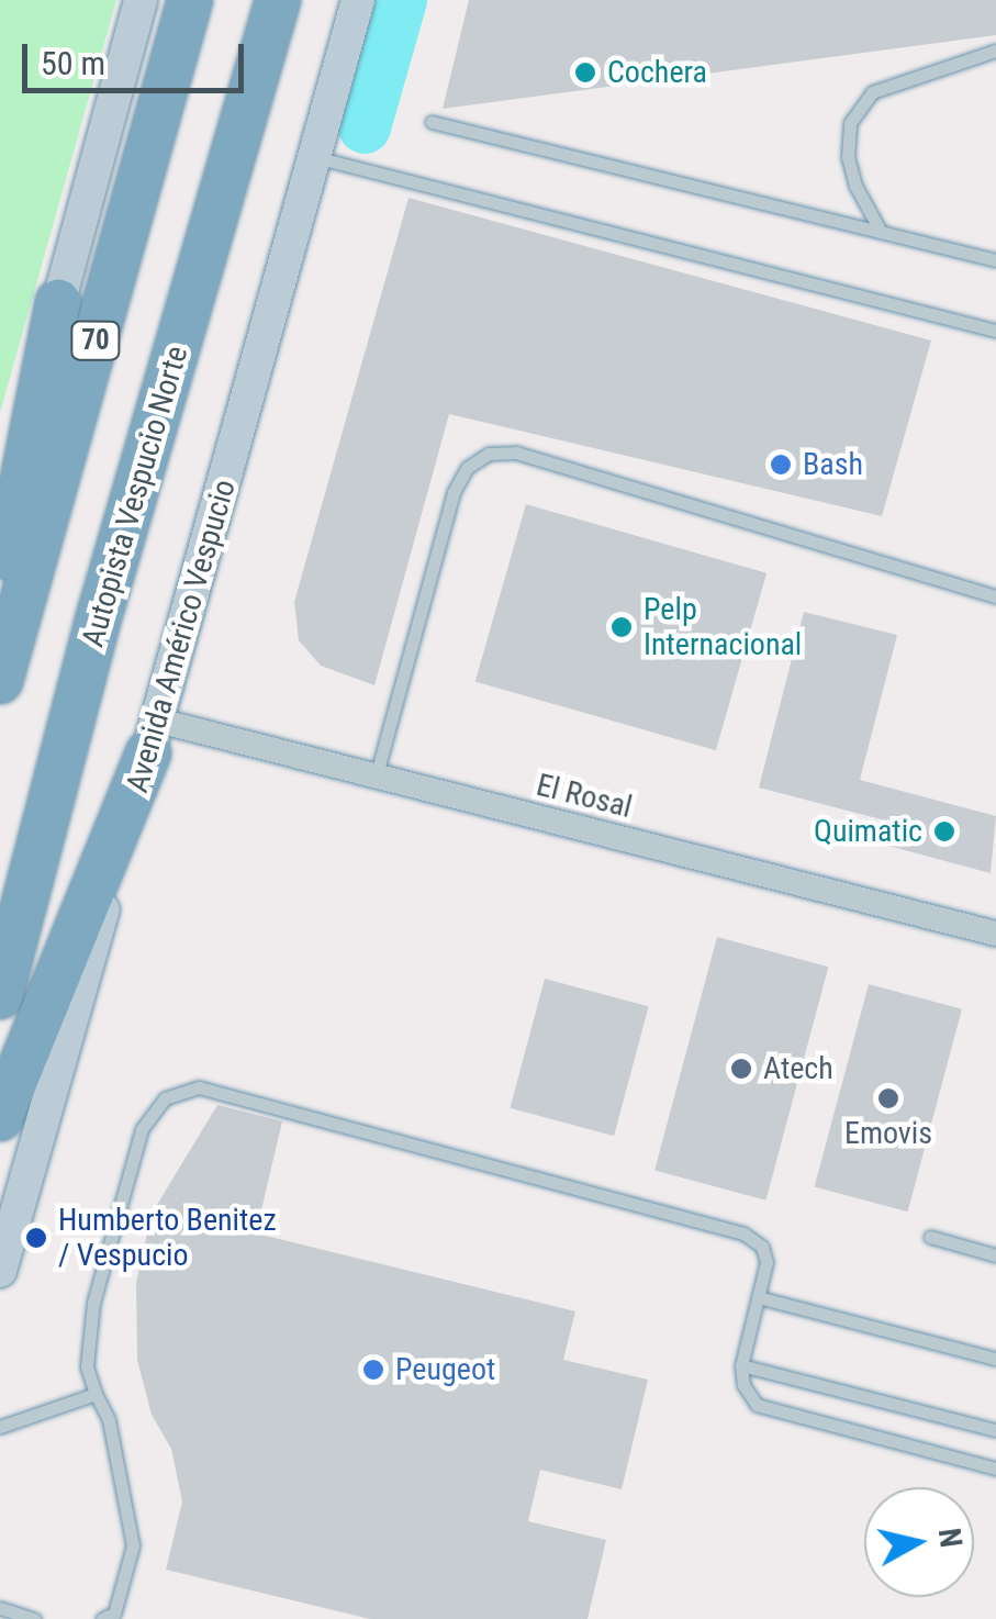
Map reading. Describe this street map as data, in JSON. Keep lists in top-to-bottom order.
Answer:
{
  "streets": {
    "highway": ["70", "Autopista Vespucio Norte"],
    "main road": ["Avenida Américo Vespucio"],
    "street": ["El Rosal"]
  },
  "crossings": [
    ["Avenida Américo Vespucio", "El Rosal"]
  ],
  "places": [
    "Cochera",
    "Bash",
    "Pelp Internacional",
    "Quimatic",
    "Atech",
    "Emovis",
    "Humberto Benitez / Vespucio",
    "Peugeot"
  ],
  "scale_bar": "50 m",
  "north": "right"
}
